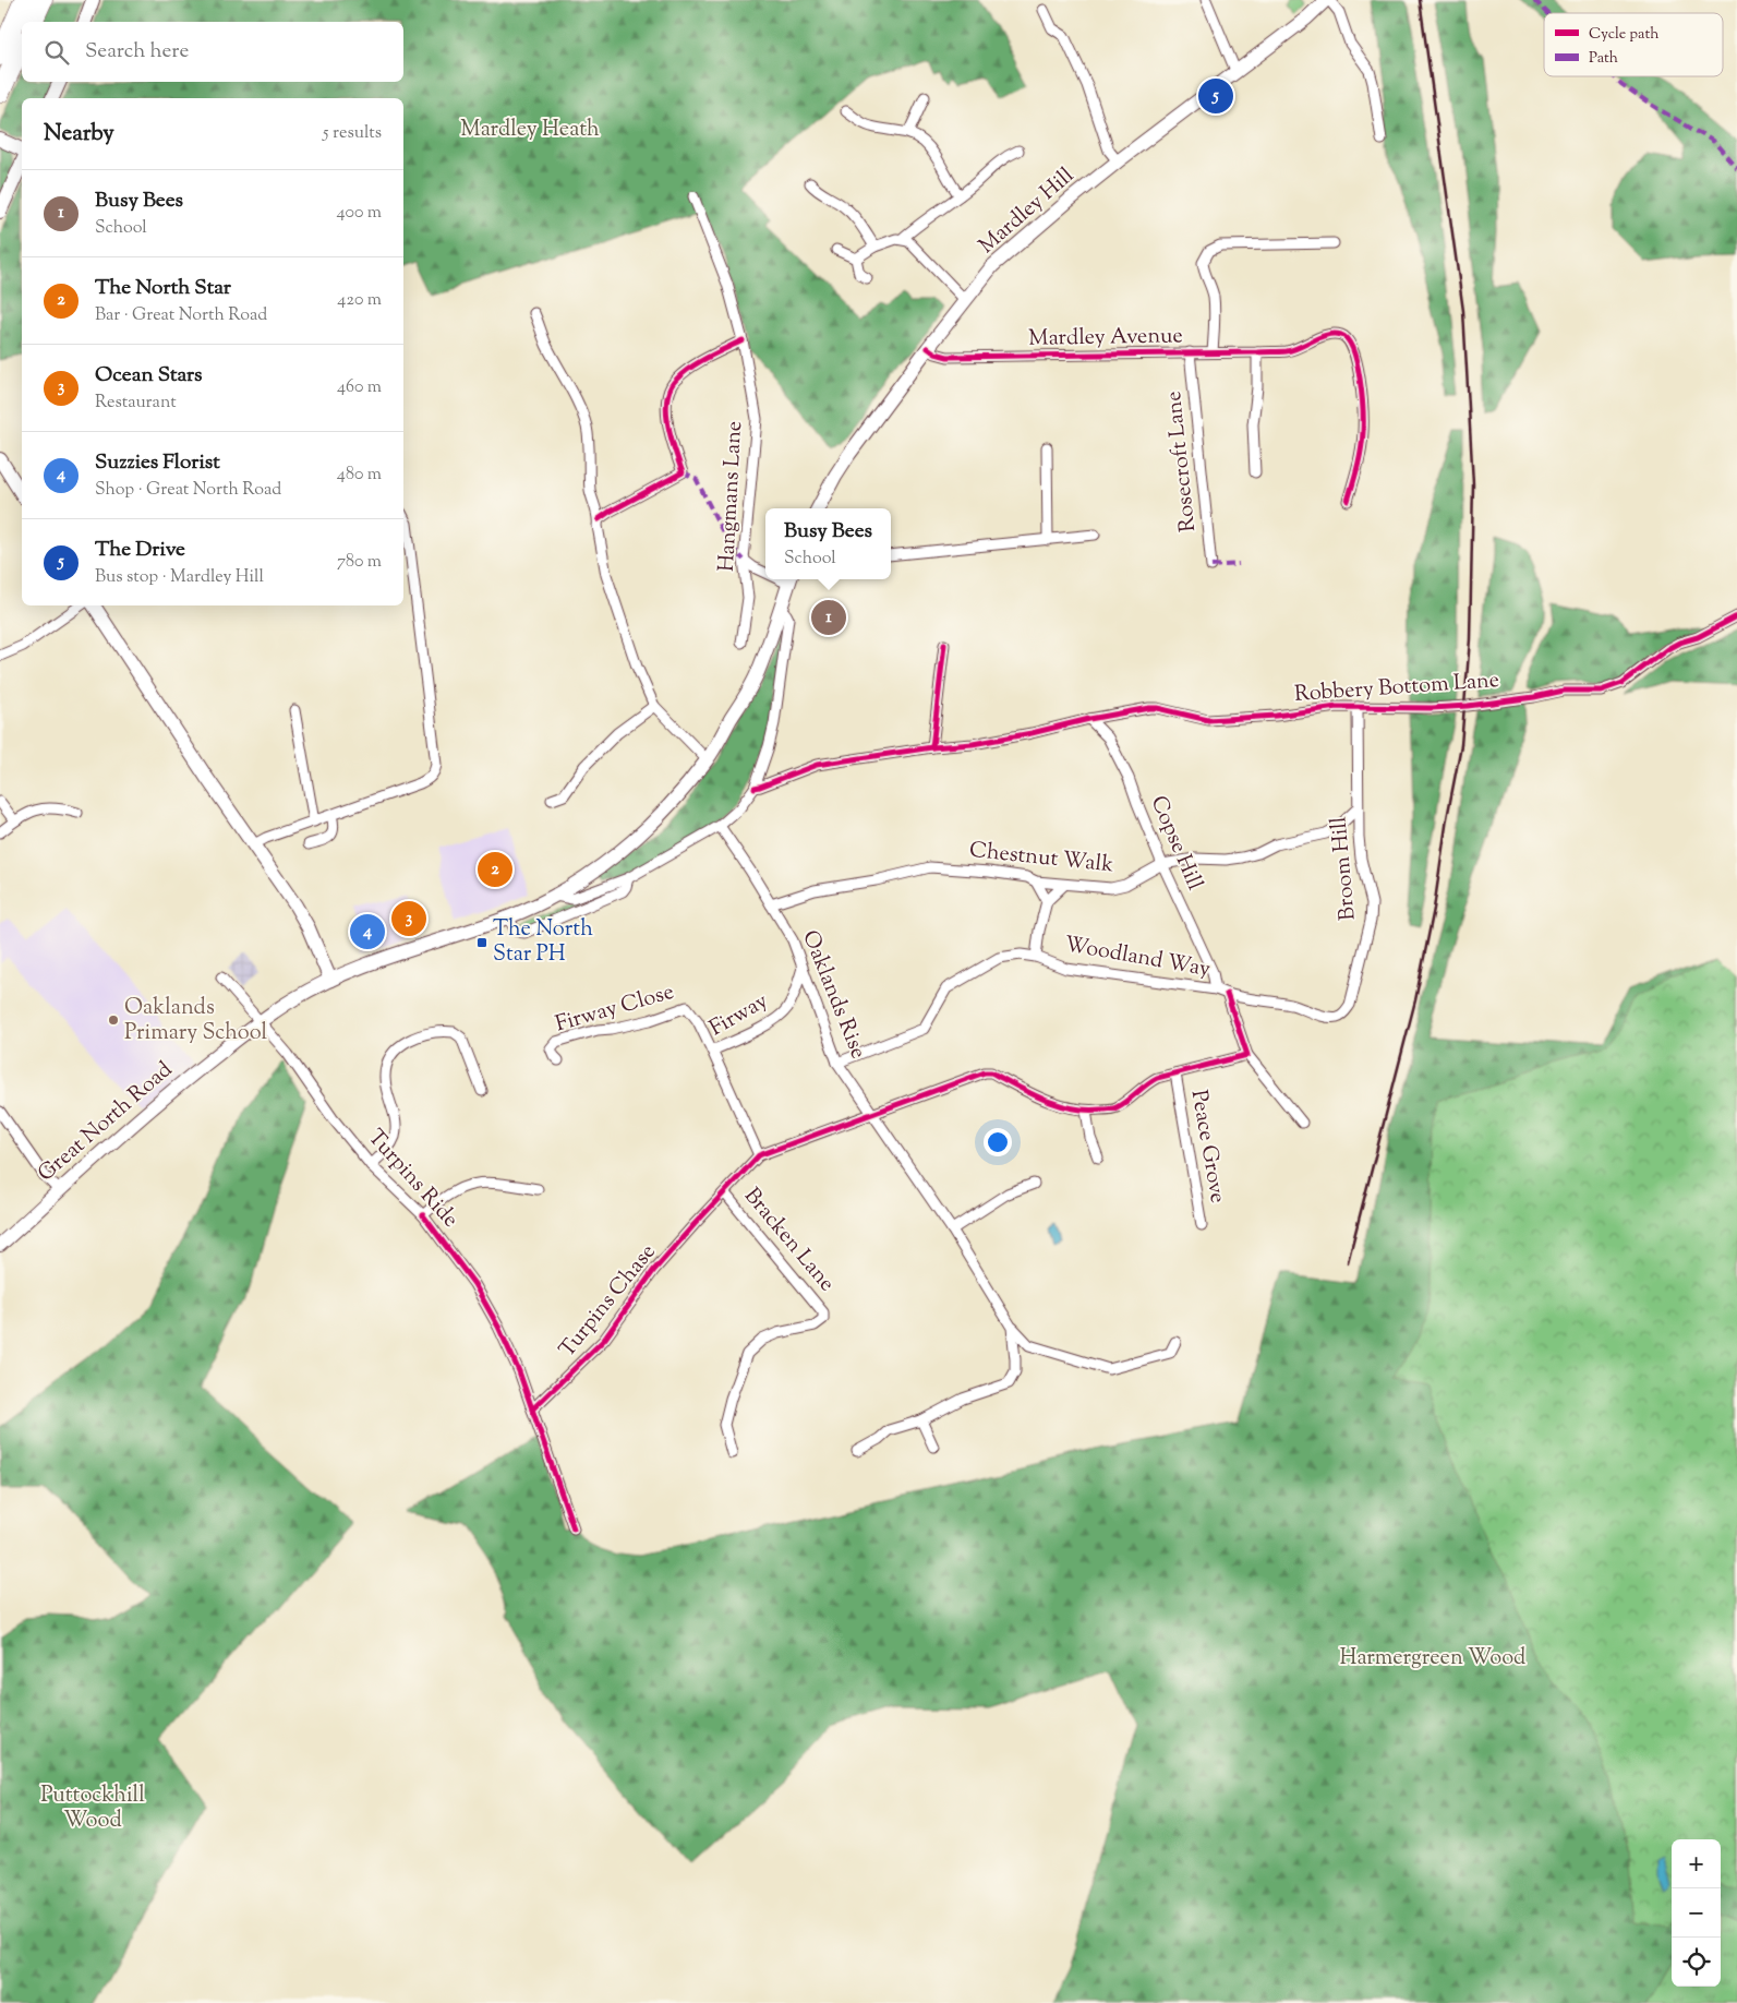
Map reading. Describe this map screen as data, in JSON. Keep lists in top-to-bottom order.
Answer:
{
  "streets": {
    "main road": ["Mardley Hill", "Great North Road"],
    "street": [
      "Mardley Avenue",
      "Rosecroft Lane",
      "Hangmans Lane",
      "Robbery Bottom Lane",
      "Copse Hill",
      "Chestnut Walk",
      "Broom Hill",
      "Woodland Way",
      "Oaklands Rise",
      "Firway Close",
      "Firway",
      "Peace Grove",
      "Turpins Ride",
      "Bracken Lane",
      "Turpins Chase"
    ]
  },
  "crossings": [
    ["Mardley Hill", "Mardley Avenue"],
    ["Mardley Avenue", "Rosecroft Lane"],
    ["Robbery Bottom Lane", "Copse Hill"],
    ["Robbery Bottom Lane", "Broom Hill"],
    ["Copse Hill", "Chestnut Walk"],
    ["Copse Hill", "Woodland Way"],
    ["Chestnut Walk", "Broom Hill"],
    ["Chestnut Walk", "Oaklands Rise"],
    ["Broom Hill", "Woodland Way"],
    ["Woodland Way", "Oaklands Rise"],
    ["Oaklands Rise", "Firway"],
    ["Oaklands Rise", "Turpins Chase"],
    ["Firway Close", "Firway"],
    ["Firway", "Turpins Chase"],
    ["Great North Road", "Turpins Ride"],
    ["Turpins Ride", "Turpins Chase"],
    ["Bracken Lane", "Turpins Chase"]
  ],
  "parks": ["Mardley Heath", "Harmergreen Wood", "Puttockhill Wood"],
  "places": {
    "transit": ["The North Star PH"],
    "other": ["Oaklands Primary School"]
  },
  "legend": ["Cycle path", "Path"],
  "page": {
    "search": "Search here",
    "pins": [
      "5",
      "1",
      "2",
      "3",
      "4"
    ],
    "heading": ["Nearby", "5 results"],
    "list": [
      {
        "mark": "1",
        "name": "Busy Bees",
        "note": "School",
        "value": "400 m"
      },
      {
        "mark": "2",
        "name": "The North Star",
        "note": "Bar · Great North Road",
        "value": "420 m"
      },
      {
        "mark": "3",
        "name": "Ocean Stars",
        "note": "Restaurant",
        "value": "460 m"
      },
      {
        "mark": "4",
        "name": "Suzzies Florist",
        "note": "Shop · Great North Road",
        "value": "480 m"
      },
      {
        "mark": "5",
        "name": "The Drive",
        "note": "Bus stop · Mardley Hill",
        "value": "780 m"
      }
    ],
    "popup": ["Busy Bees", "School"],
    "map_buttons": ["+", "−"]
  }
}
